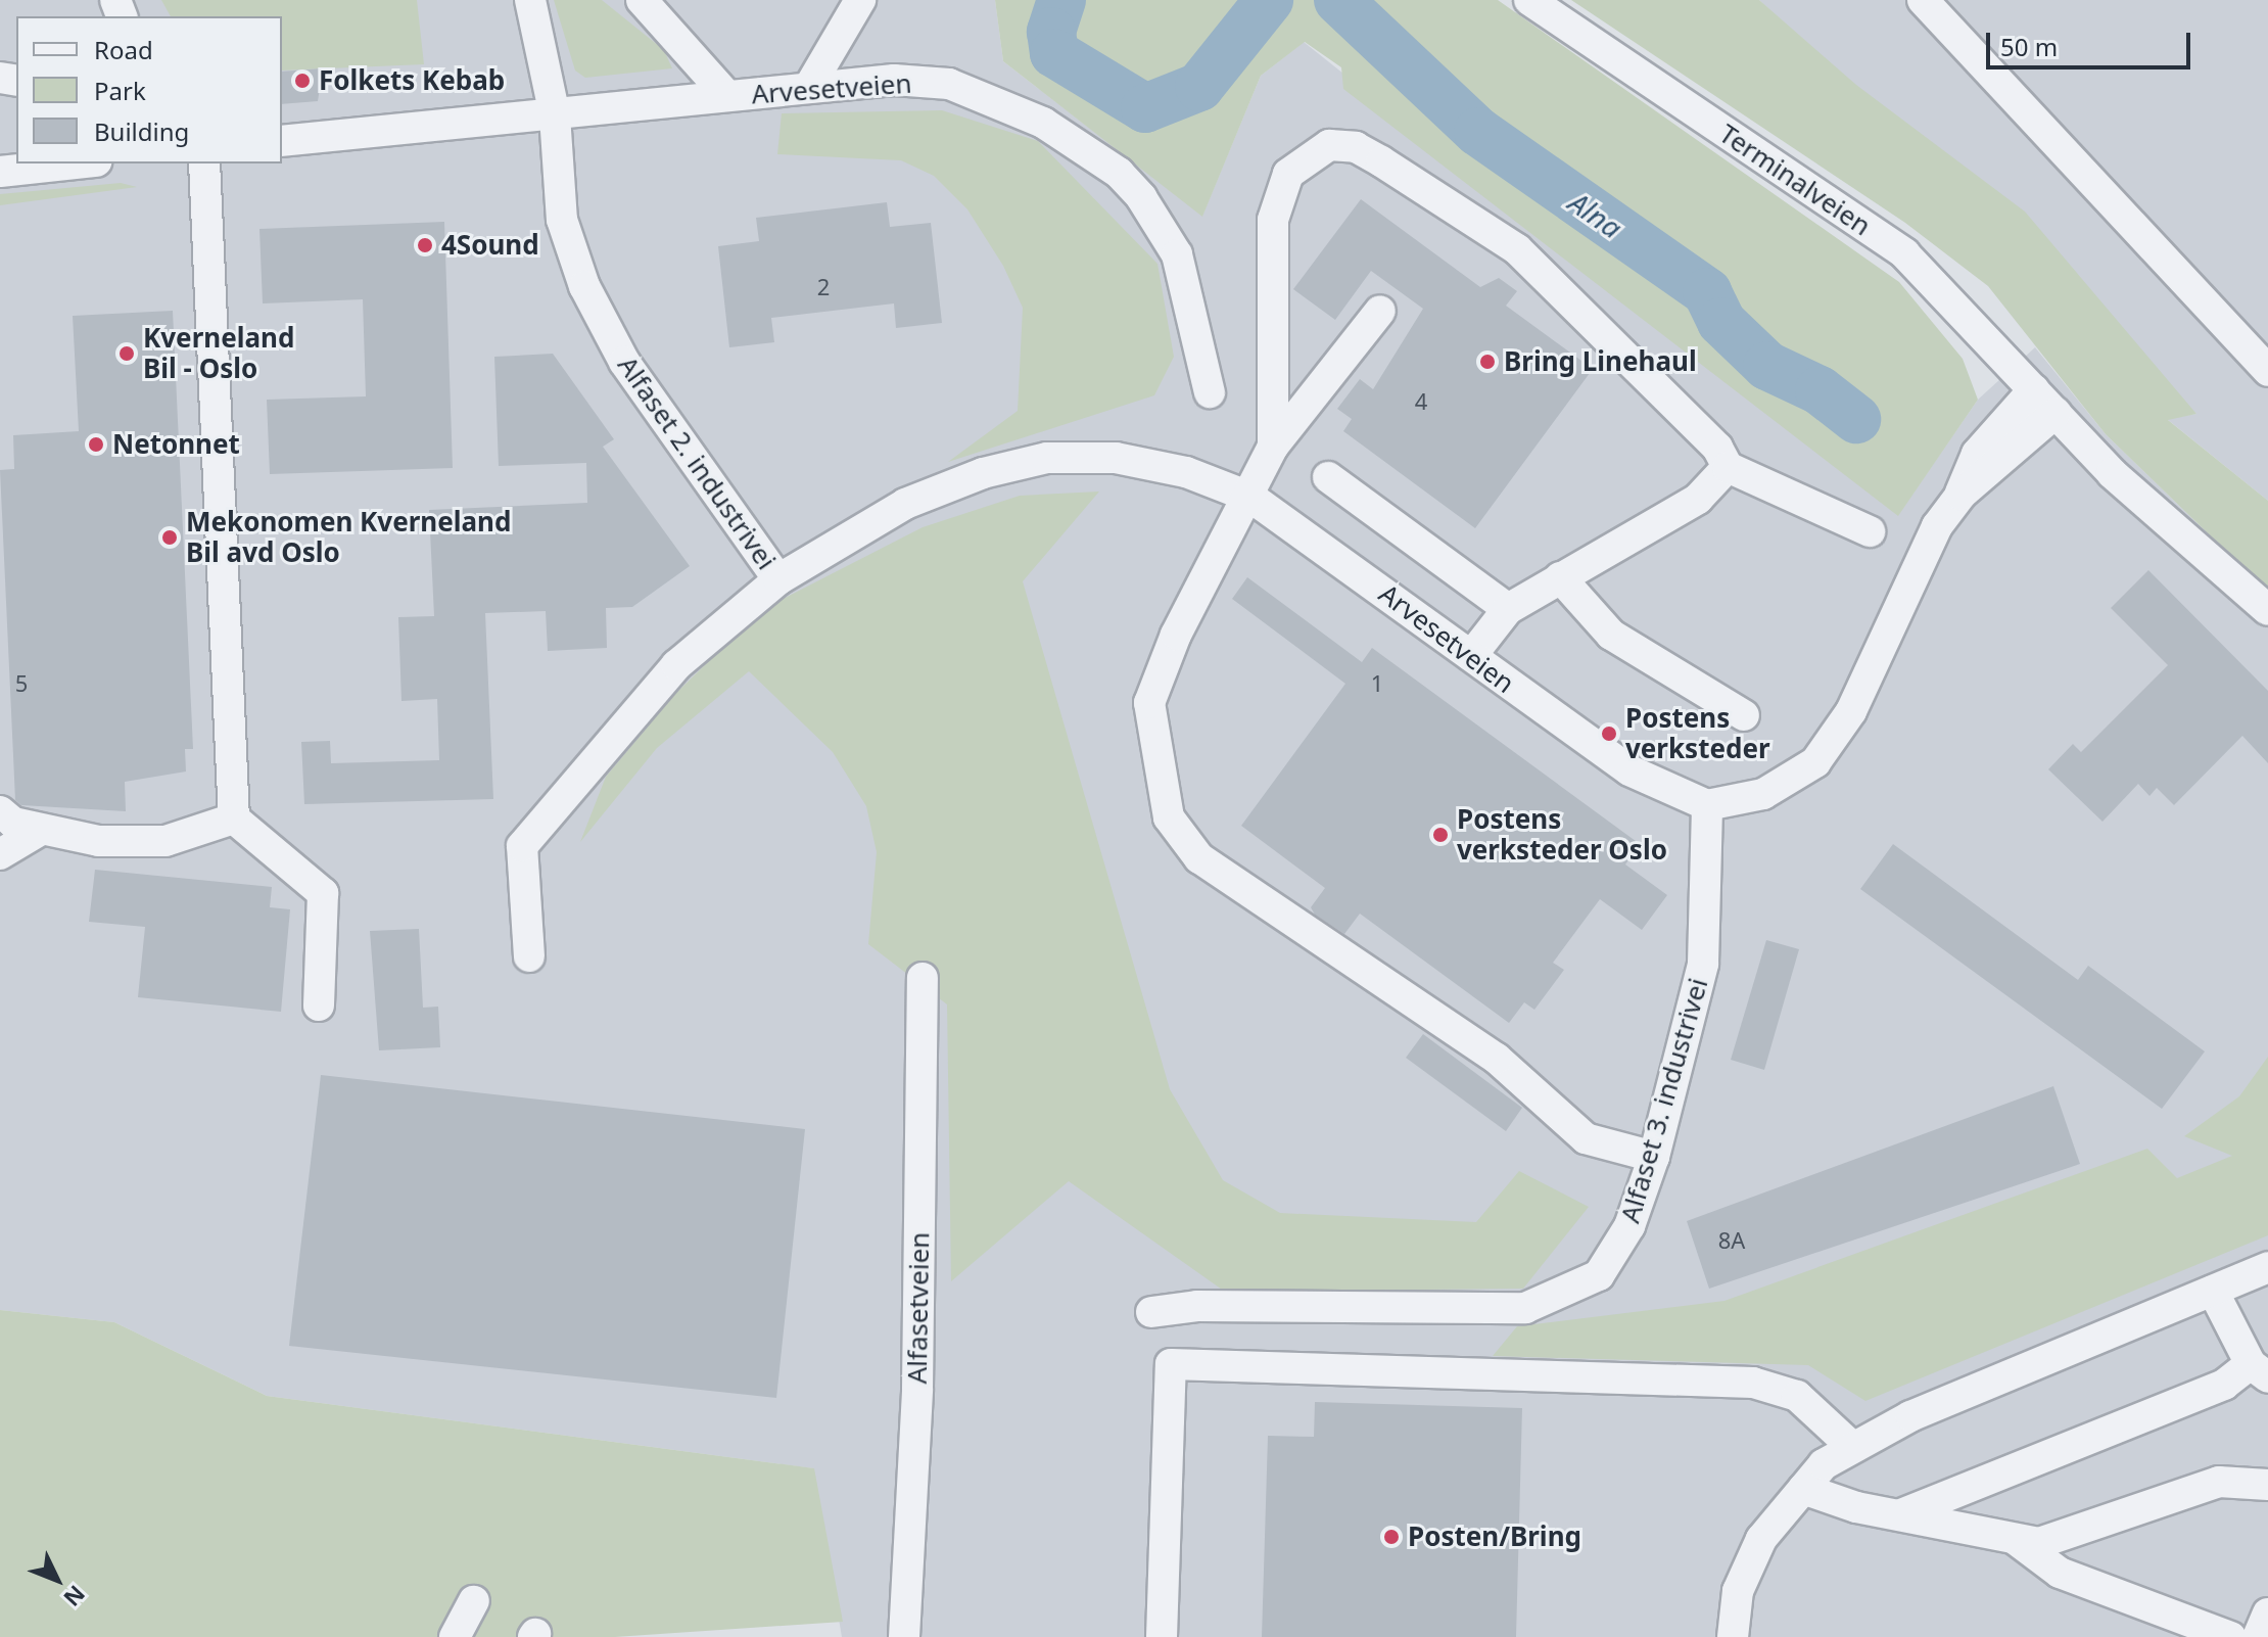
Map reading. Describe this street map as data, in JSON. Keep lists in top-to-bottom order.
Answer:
{
  "streets": {
    "street": [
      "Arvesetveien",
      "Terminalveien",
      "Alfaset 2. industrivei",
      "Alfaset 3. industrivei",
      "Alfasetveien"
    ]
  },
  "crossings": [
    ["Arvesetveien", "Alfaset 2. industrivei"],
    ["Arvesetveien", "Alfaset 3. industrivei"]
  ],
  "water": ["Alna"],
  "places": [
    "Folkets Kebab",
    "4Sound",
    "Kverneland Bil - Oslo",
    "Bring Linehaul",
    "Netonnet",
    "Mekonomen Kverneland Bil avd Oslo",
    "Postens verksteder",
    "Postens verksteder Oslo",
    "Posten/Bring"
  ],
  "house_numbers": [
    "2",
    "4",
    "5",
    "1",
    "8A"
  ],
  "legend": ["Road", "Park", "Building"],
  "scale_bar": "50 m",
  "north": "bottom right"
}
